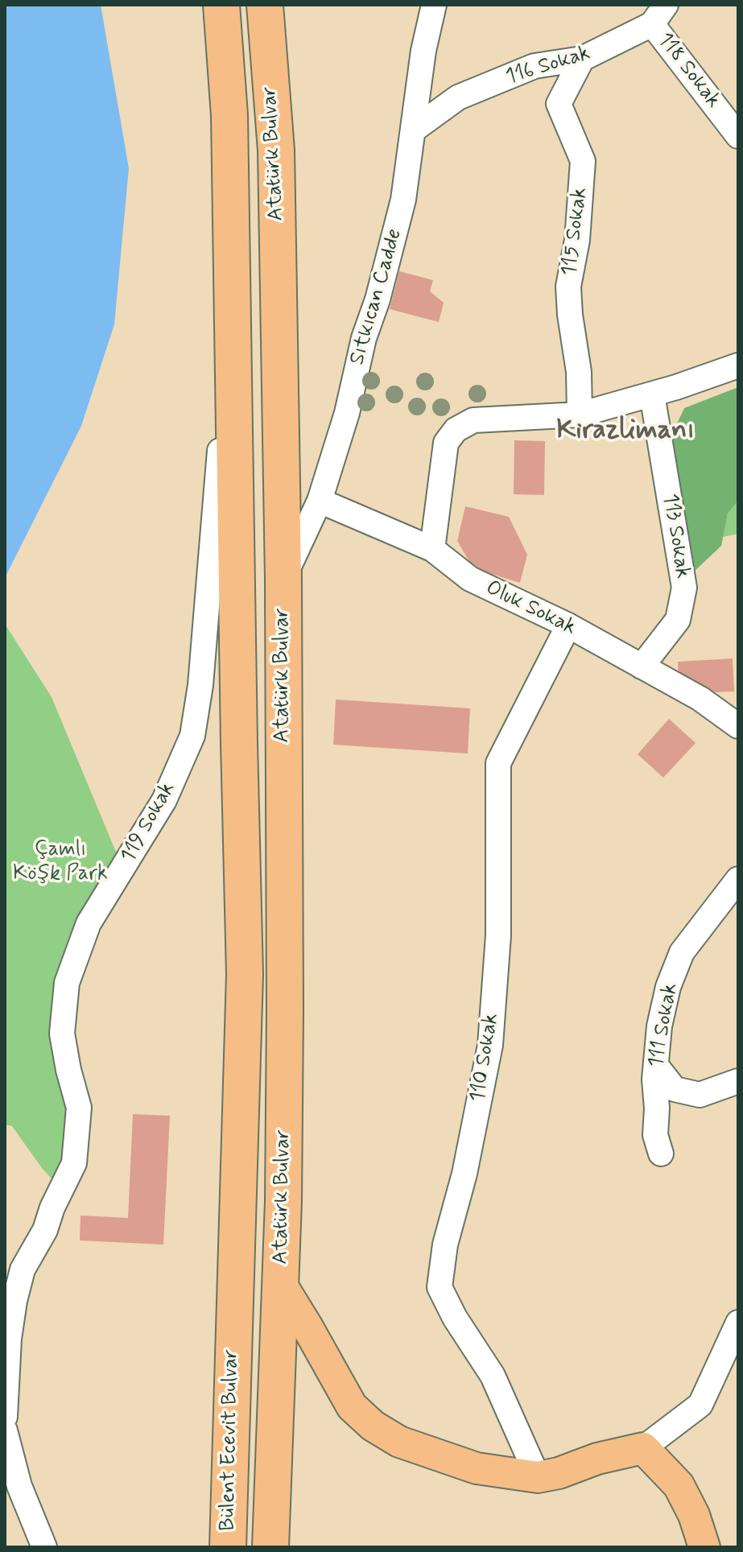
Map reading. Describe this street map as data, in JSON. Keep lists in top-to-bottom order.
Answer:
{
  "streets": {
    "highway": ["Atatürk Bulvar", "Bülent Ecevit Bulvar"],
    "street": [
      "116 Sokak",
      "118 Sokak",
      "115 Sokak",
      "Sıtkıcan Cadde",
      "113 Sokak",
      "Oluk Sokak",
      "119 Sokak",
      "111 Sokak",
      "110 Sokak"
    ]
  },
  "crossings": [
    ["116 Sokak", "118 Sokak"],
    ["116 Sokak", "115 Sokak"],
    ["116 Sokak", "Sıtkıcan Cadde"],
    ["Atatürk Bulvar", "Sıtkıcan Cadde"],
    ["Atatürk Bulvar", "119 Sokak"],
    ["Atatürk Bulvar", "Bülent Ecevit Bulvar"],
    ["Sıtkıcan Cadde", "Oluk Sokak"],
    ["113 Sokak", "Oluk Sokak"],
    ["Oluk Sokak", "110 Sokak"]
  ],
  "districts": ["Kirazlimanı"],
  "parks": ["Çamlı Köşk Park"]
}
